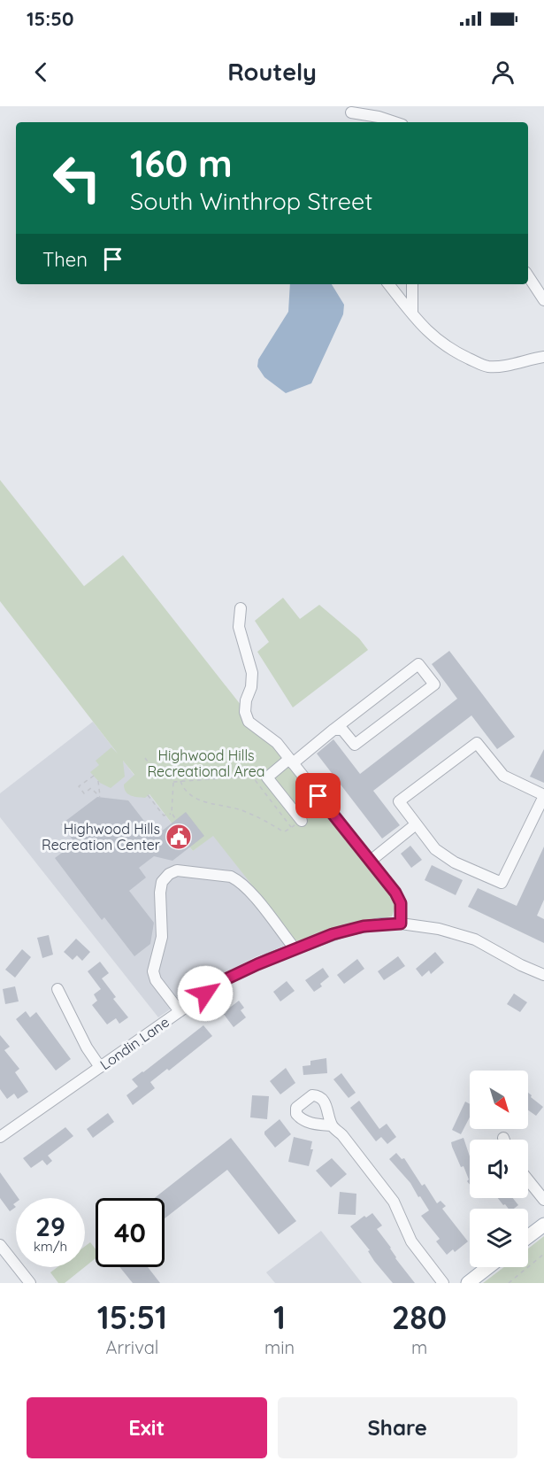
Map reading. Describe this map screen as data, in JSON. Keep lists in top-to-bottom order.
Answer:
{
  "streets": {
    "street": ["Londin Lane"]
  },
  "parks": ["Highwood Hills Recreational Area"],
  "places": {
    "public building": ["Highwood Hills Recreation Center"]
  },
  "north": "bottom right",
  "page": {
    "status": "15:50",
    "header": "Routely",
    "turn": ["160 m", "South Winthrop Street"],
    "then": "Then",
    "speed": "29 km/h",
    "limit": "40",
    "eta": [
      "15:51",
      "Arrival",
      "1",
      "min",
      "280",
      "m"
    ],
    "buttons": ["Exit", "Share"]
  }
}
